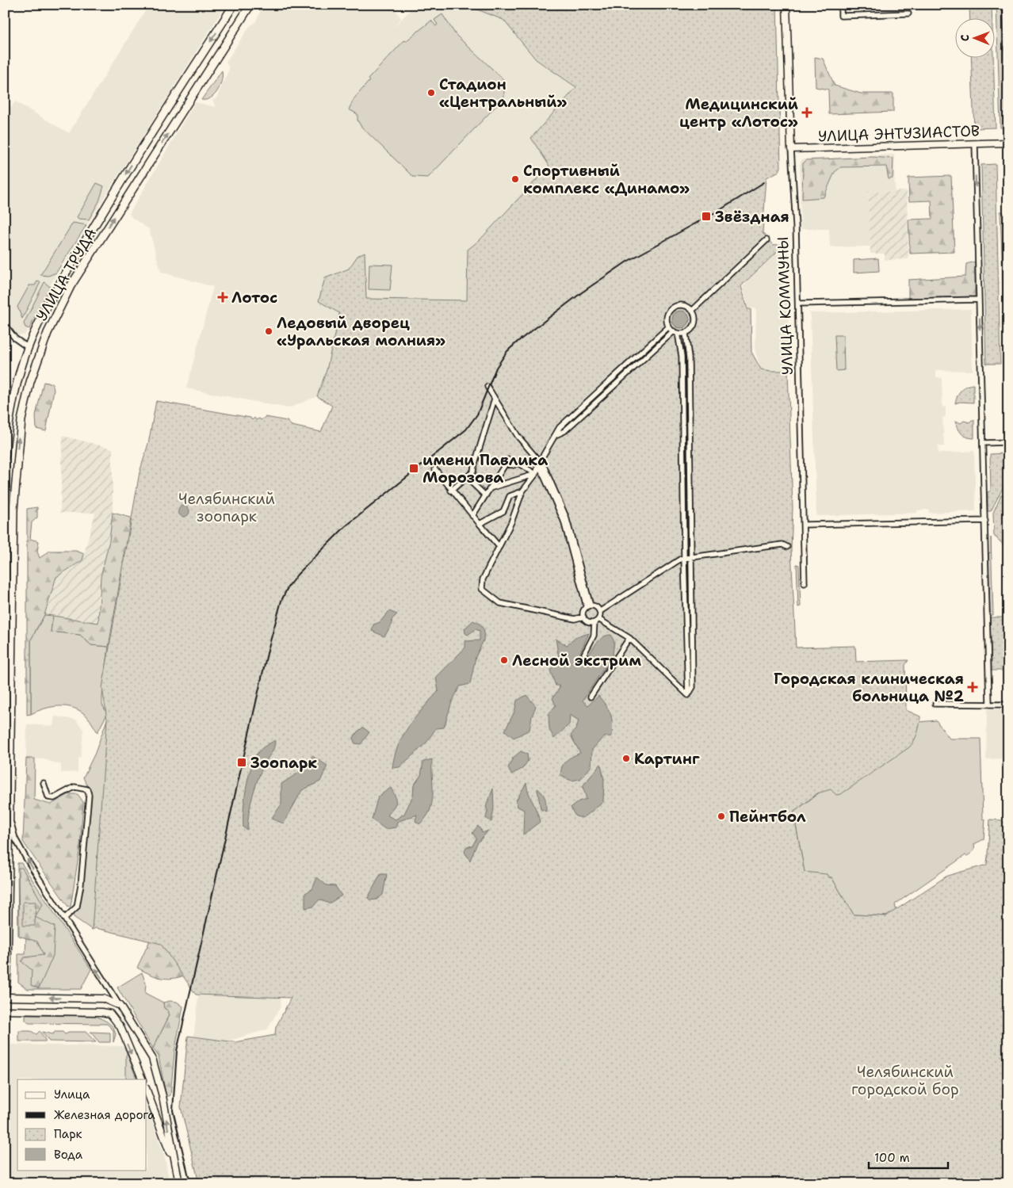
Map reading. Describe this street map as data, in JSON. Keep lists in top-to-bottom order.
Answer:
{
  "streets": {
    "main road": ["УЛИЦА ТРУДА"],
    "street": ["УЛИЦА ЭНТУЗИАСТОВ", "УЛИЦА КОММУНЫ"]
  },
  "crossings": [
    ["УЛИЦА ЭНТУЗИАСТОВ", "УЛИЦА КОММУНЫ"]
  ],
  "parks": ["Челябинский зоопарк", "Челябинский городской бор"],
  "places": {
    "other": [
      "Стадион «Центральный»",
      "Спортивный комплекс «Динамо»",
      "Ледовый дворец «Уральская молния»",
      "Лесной экстрим",
      "Картинг",
      "Пейнтбол"
    ],
    "health": ["Медицинский центр «Лотос»", "Лотос", "Городская клиническая больница №2"],
    "transit": ["Звёздная", "имени Павлика Морозова", "Зоопарк"]
  },
  "legend": [
    "Улица",
    "Железная дорога",
    "Парк",
    "Вода"
  ],
  "scale_bar": "100 m",
  "north": "left"
}
